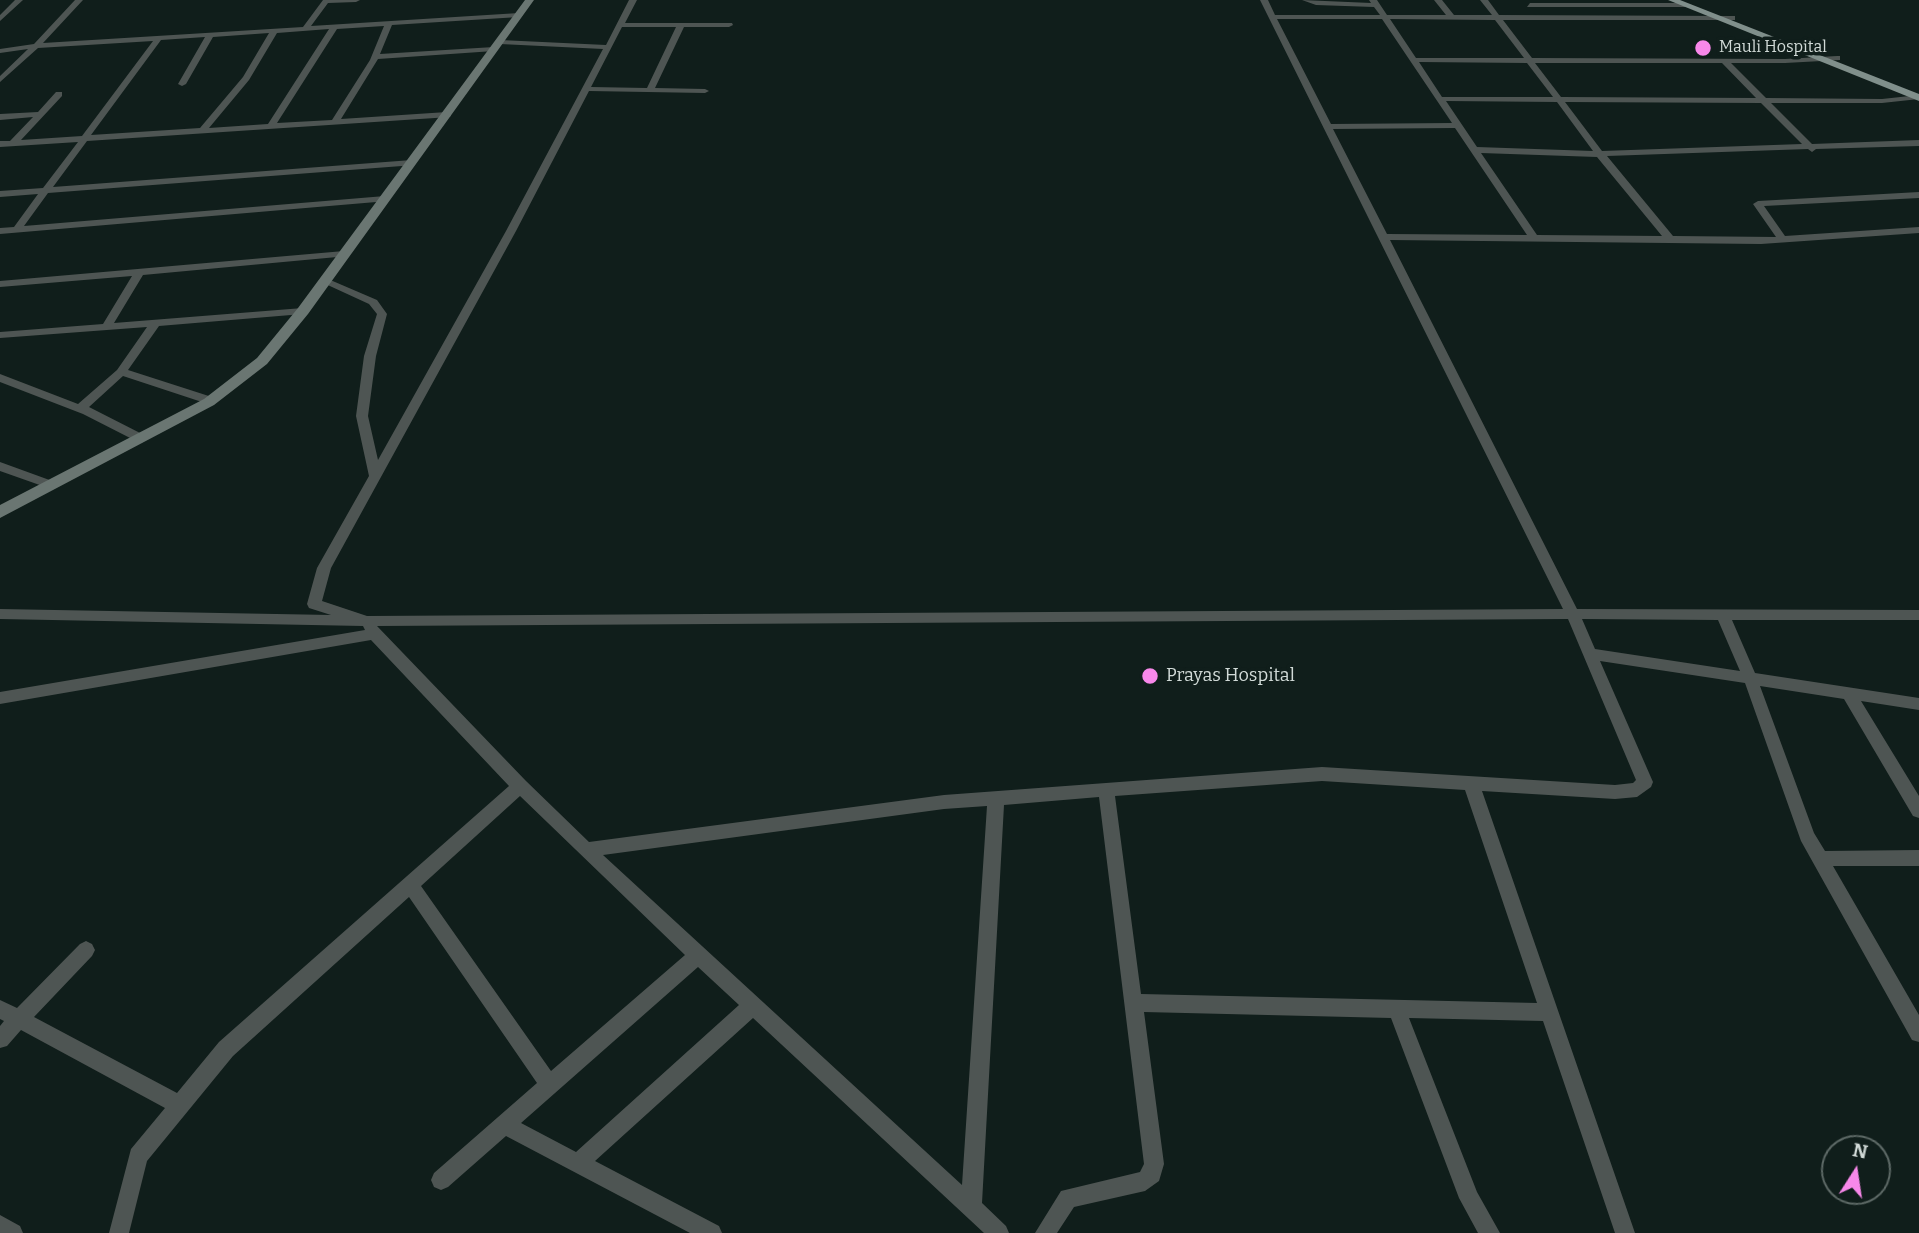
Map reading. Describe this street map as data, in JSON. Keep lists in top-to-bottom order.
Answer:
{
  "places": ["Mauli Hospital", "Prayas Hospital"],
  "north": "top"
}
